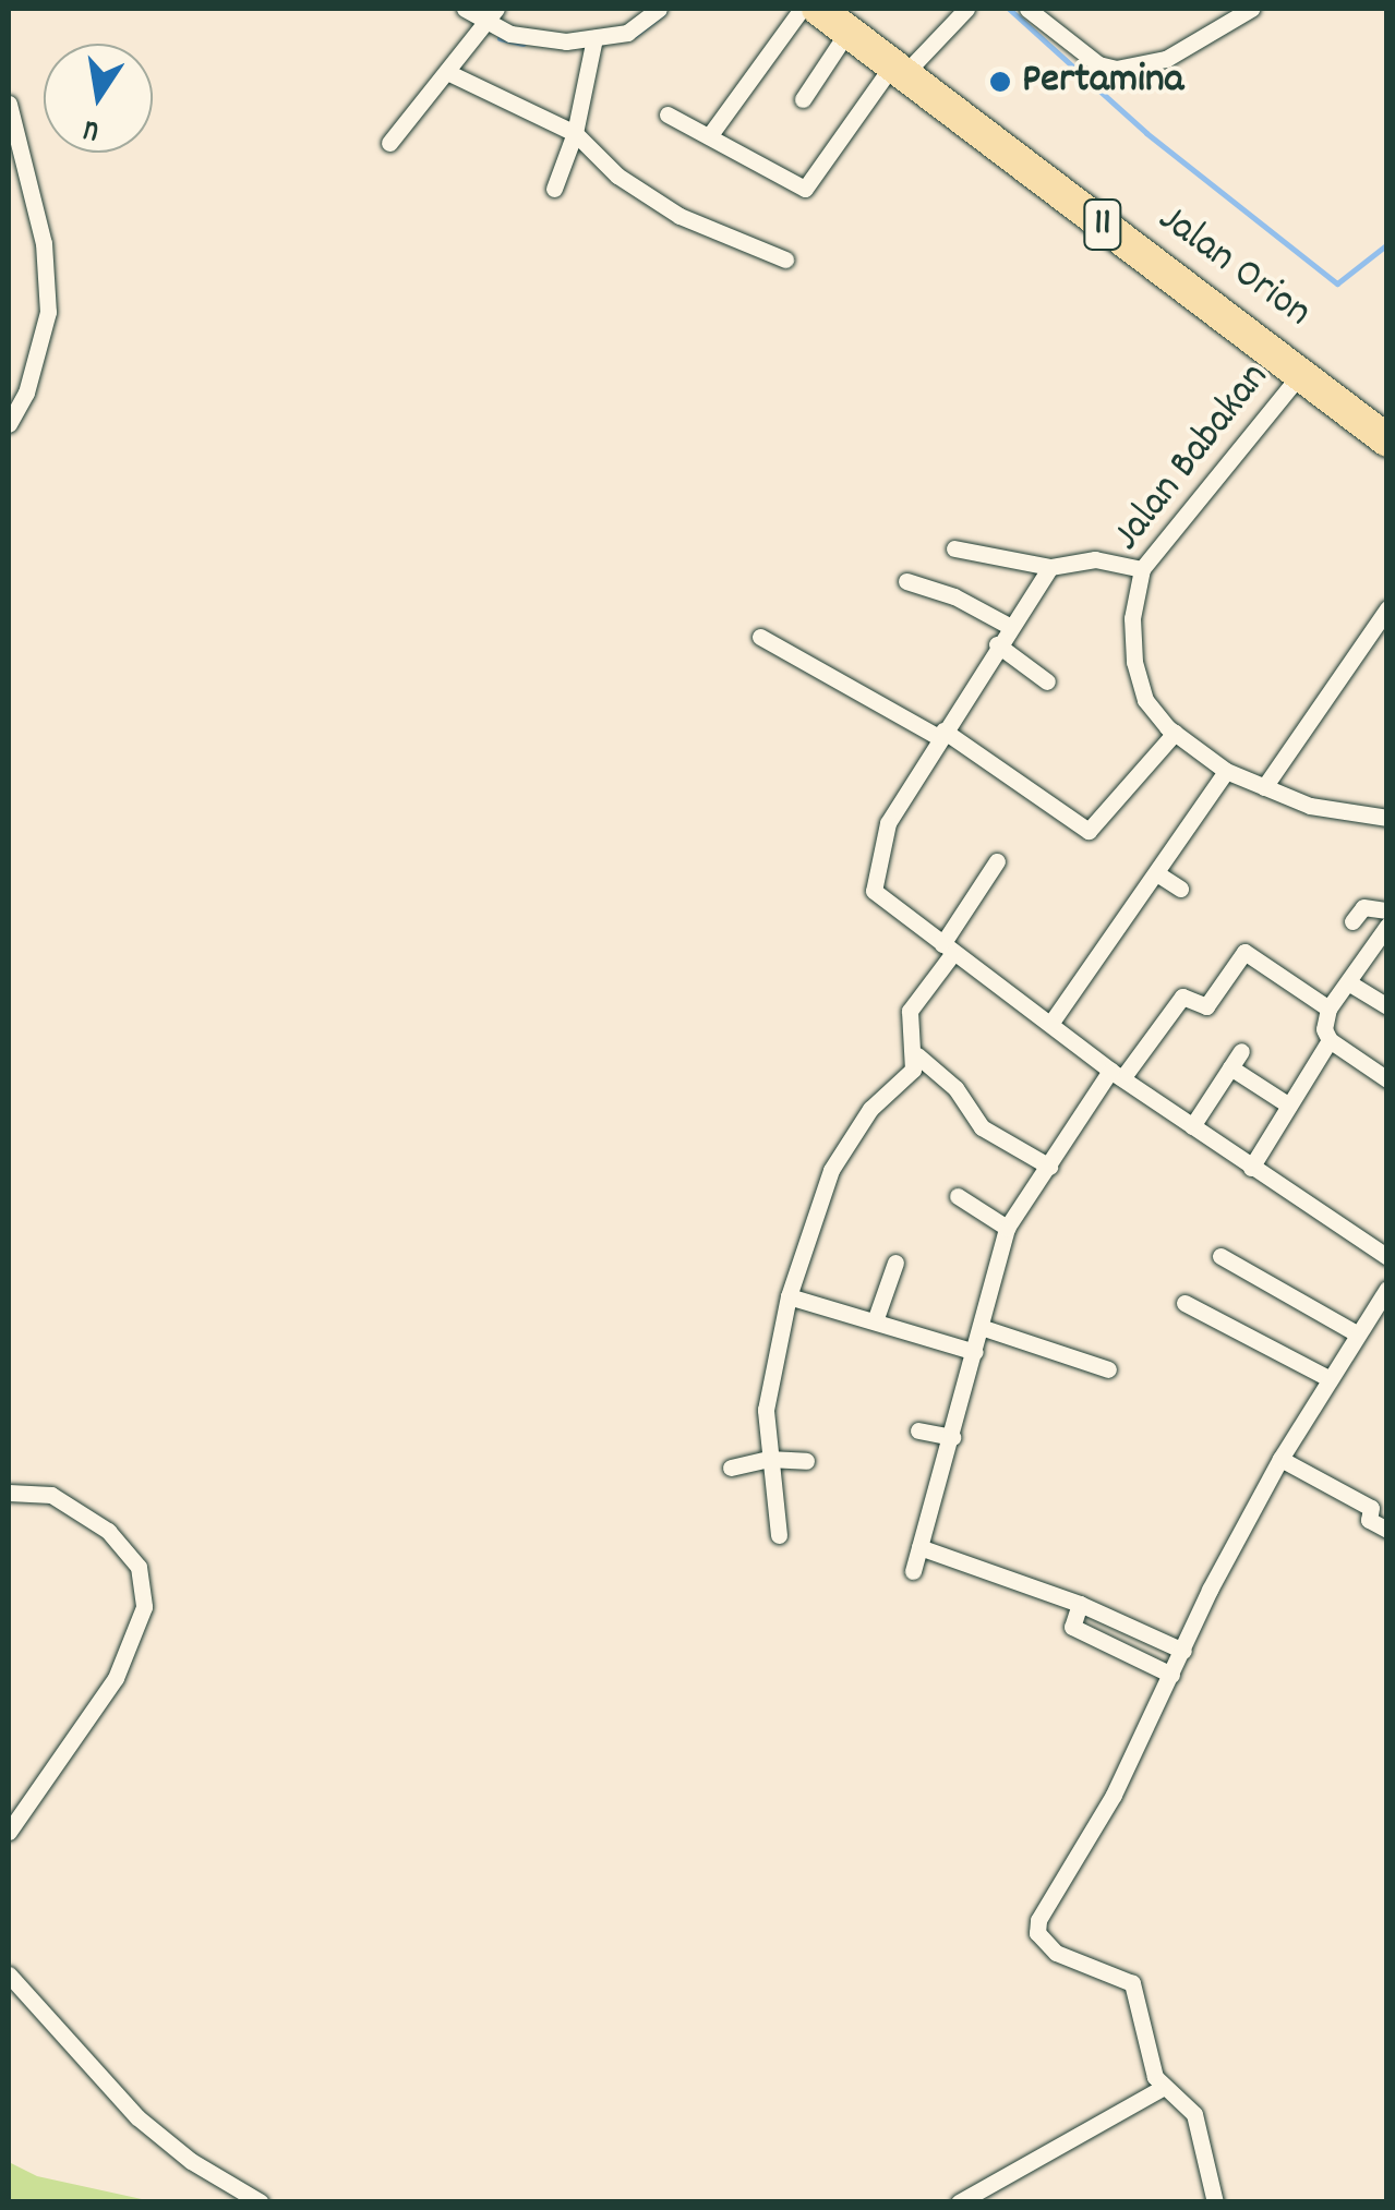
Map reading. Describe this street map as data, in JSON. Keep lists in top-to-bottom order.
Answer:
{
  "streets": {
    "highway": ["11", "Jalan Orion"],
    "street": ["Jalan Babakan"]
  },
  "crossings": [
    ["Jalan Orion", "Jalan Babakan"]
  ],
  "places": ["Pertamina"],
  "north": "bottom"
}
